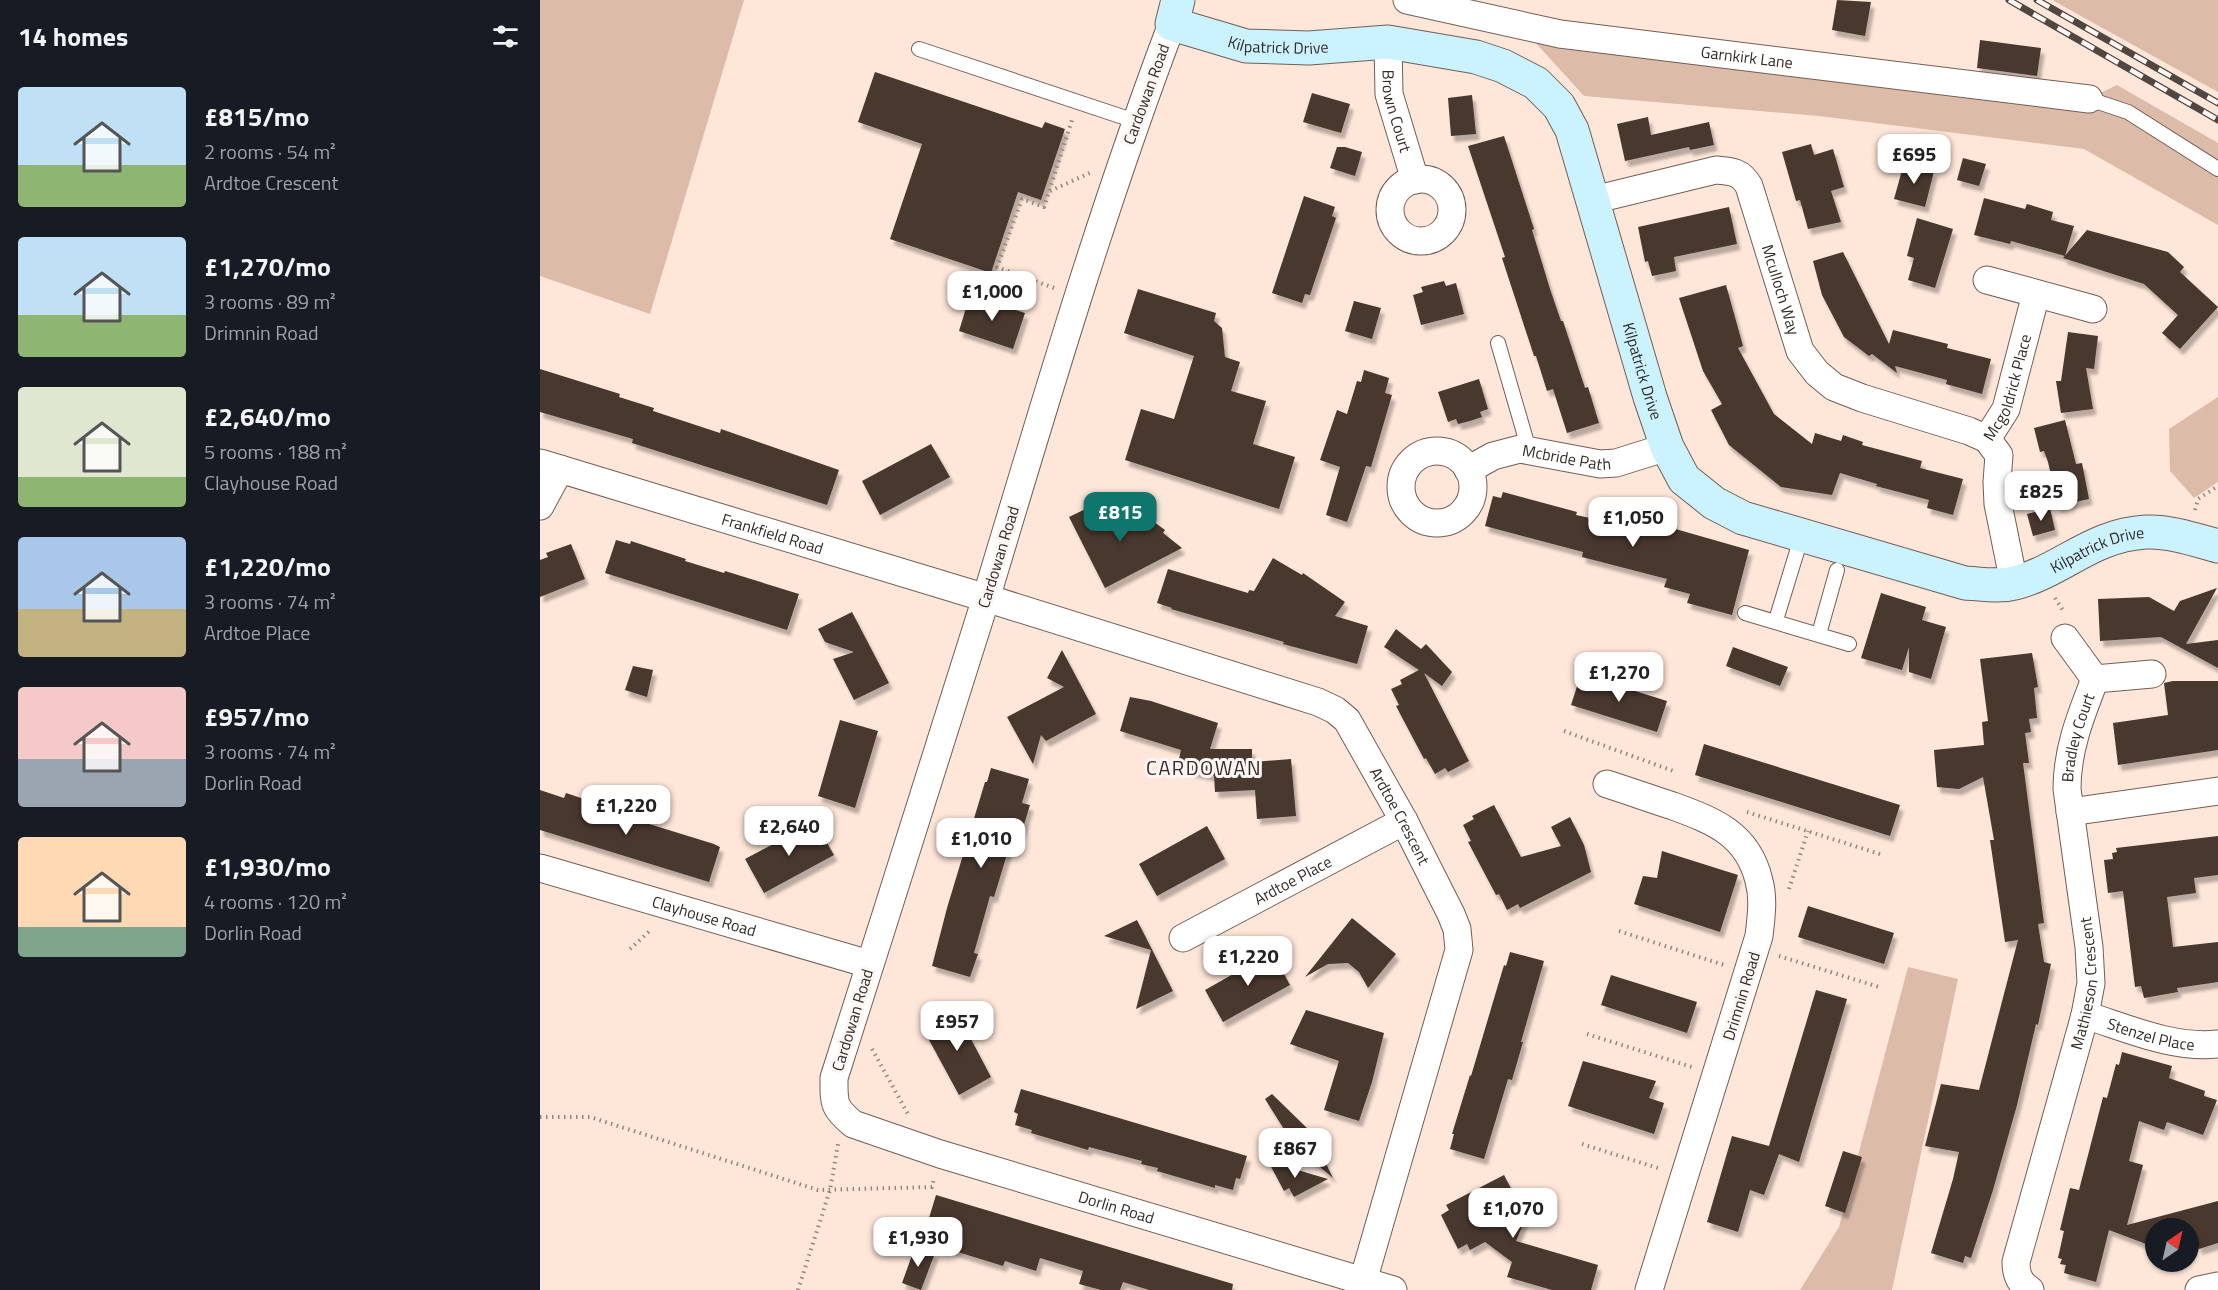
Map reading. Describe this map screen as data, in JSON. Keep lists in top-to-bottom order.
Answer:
{
  "streets": {
    "street": [
      "Kilpatrick Drive",
      "Garnkirk Lane",
      "Cardowan Road",
      "Brown Court",
      "Mculloch Way",
      "Mcgoldrick Place",
      "Mcbride Path",
      "Frankfield Road",
      "Bradley Court",
      "Ardtoe Crescent",
      "Ardtoe Place",
      "Clayhouse Road",
      "Mathieson Crescent",
      "Drimnin Road",
      "Stenzel Place",
      "Dorlin Road"
    ]
  },
  "crossings": [
    ["Kilpatrick Drive", "Cardowan Road"],
    ["Kilpatrick Drive", "Brown Court"],
    ["Kilpatrick Drive", "Mculloch Way"],
    ["Kilpatrick Drive", "Mcgoldrick Place"],
    ["Kilpatrick Drive", "Mcbride Path"],
    ["Cardowan Road", "Frankfield Road"],
    ["Cardowan Road", "Ardtoe Crescent"],
    ["Cardowan Road", "Clayhouse Road"],
    ["Cardowan Road", "Dorlin Road"],
    ["Mculloch Way", "Mcgoldrick Place"],
    ["Frankfield Road", "Ardtoe Crescent"],
    ["Bradley Court", "Mathieson Crescent"],
    ["Ardtoe Crescent", "Ardtoe Place"],
    ["Ardtoe Crescent", "Dorlin Road"],
    ["Mathieson Crescent", "Stenzel Place"]
  ],
  "districts": ["CARDOWAN"],
  "north": "top right",
  "page": {
    "heading": "14 homes",
    "list": [
      {
        "name": "£815/mo",
        "note": "2 rooms · 54 m² · Ardtoe Crescent"
      },
      {
        "name": "£1,270/mo",
        "note": "3 rooms · 89 m² · Drimnin Road"
      },
      {
        "name": "£2,640/mo",
        "note": "5 rooms · 188 m² · Clayhouse Road"
      },
      {
        "name": "£1,220/mo",
        "note": "3 rooms · 74 m² · Ardtoe Place"
      },
      {
        "name": "£957/mo",
        "note": "3 rooms · 74 m² · Dorlin Road"
      },
      {
        "name": "£1,930/mo",
        "note": "4 rooms · 120 m² · Dorlin Road"
      }
    ],
    "price": [
      "£695",
      "£1,000",
      "£825",
      "£815",
      "£1,050",
      "£1,270",
      "£1,220",
      "£2,640",
      "£1,010",
      "£1,220",
      "£957",
      "£867",
      "£1,070",
      "£1,930"
    ]
  }
}
